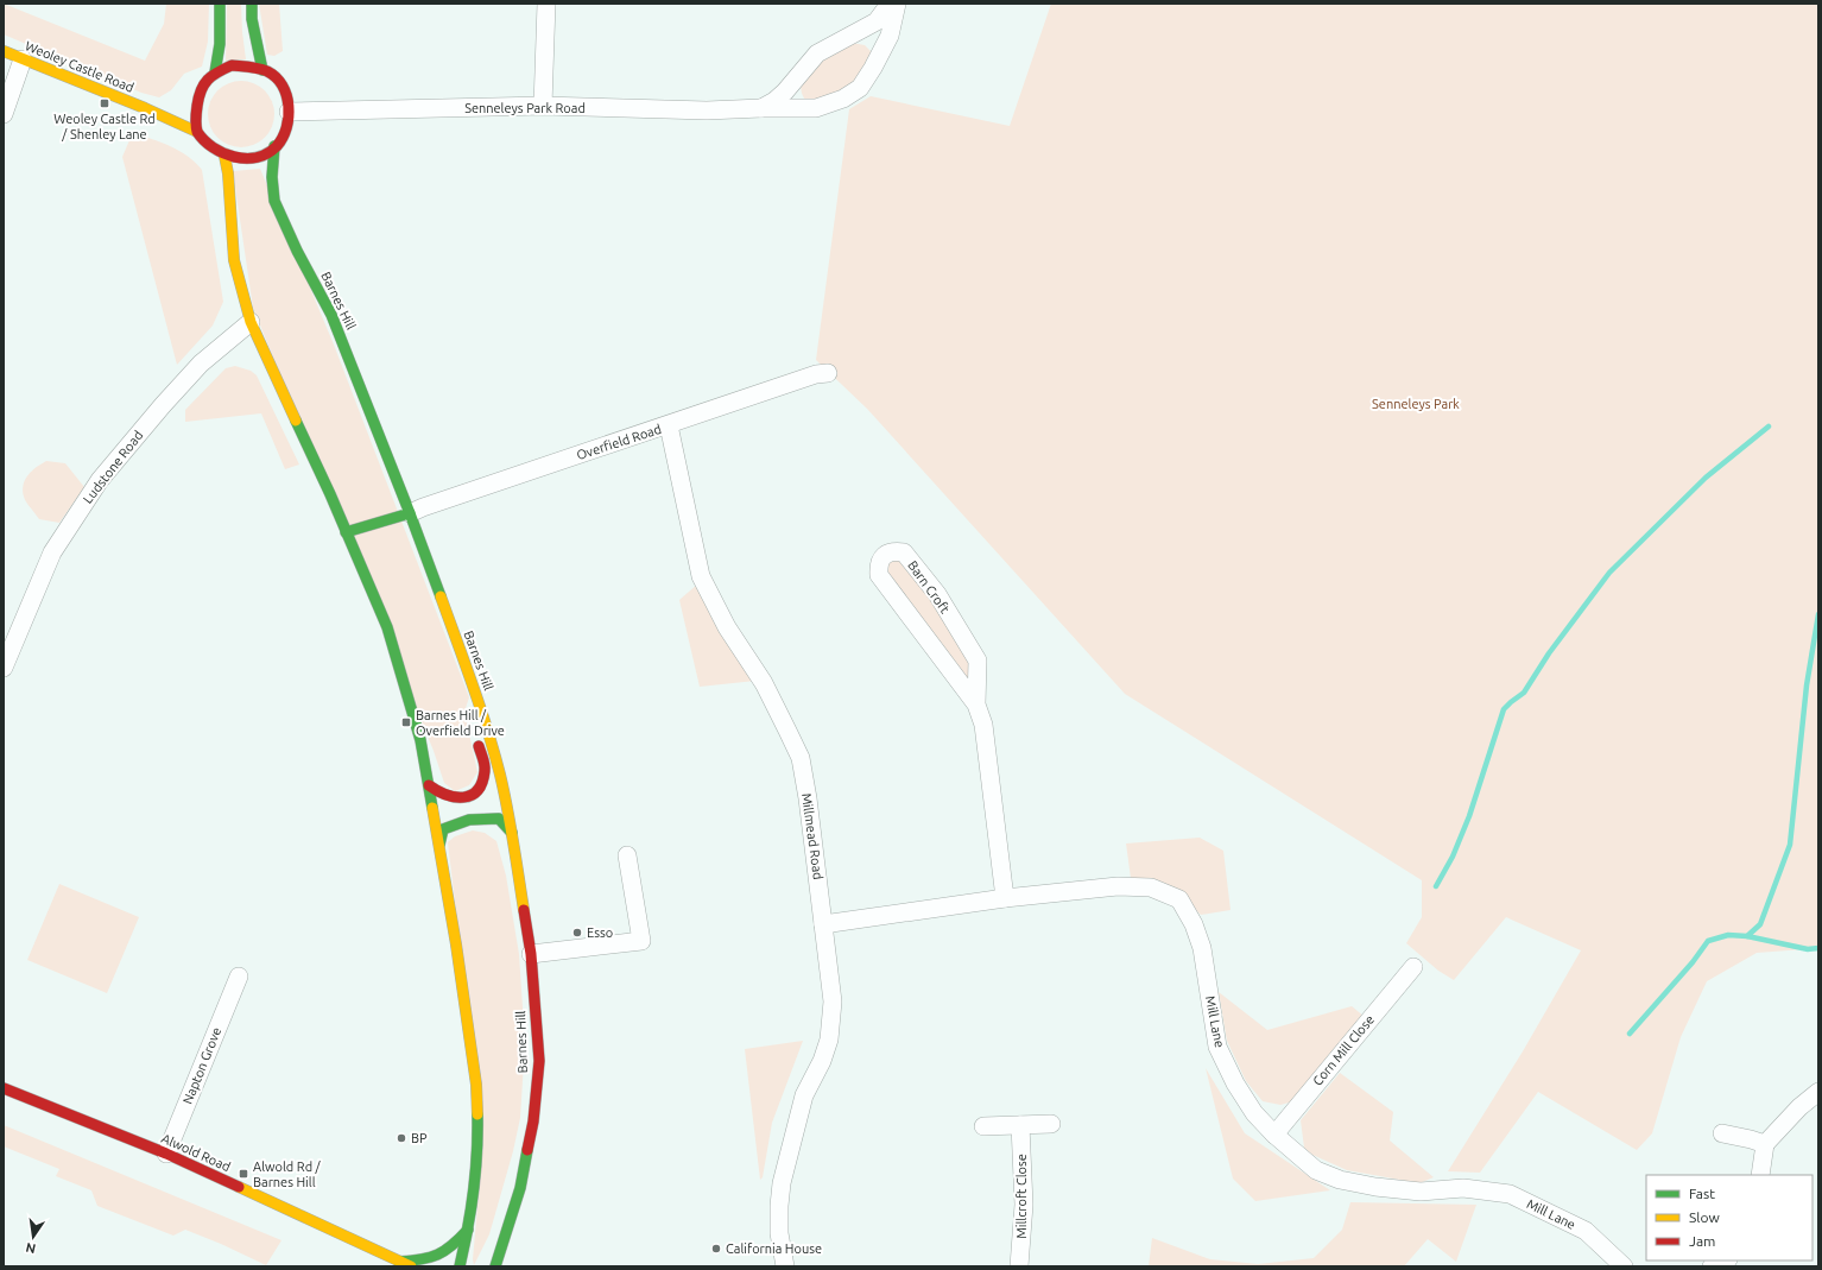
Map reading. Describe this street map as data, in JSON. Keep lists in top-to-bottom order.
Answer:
{
  "streets": {
    "main road": ["Weoley Castle Road", "Barnes Hill", "Alwold Road"],
    "street": [
      "Senneleys Park Road",
      "Overfield Road",
      "Ludstone Road",
      "Barn Croft",
      "Millmead Road",
      "Mill Lane",
      "Corn Mill Close",
      "Napton Grove",
      "Millcroft Close"
    ]
  },
  "crossings": [
    ["Weoley Castle Road", "Senneleys Park Road"],
    ["Weoley Castle Road", "Barnes Hill"],
    ["Senneleys Park Road", "Barnes Hill"],
    ["Barnes Hill", "Overfield Road"],
    ["Overfield Road", "Millmead Road"],
    ["Barn Croft", "Mill Lane"],
    ["Millmead Road", "Mill Lane"],
    ["Mill Lane", "Corn Mill Close"],
    ["Napton Grove", "Alwold Road"]
  ],
  "parks": ["Senneleys Park"],
  "places": {
    "transit": ["Weoley Castle Rd / Shenley Lane", "Barnes Hill / Overfield Drive", "Alwold Rd / Barnes Hill"],
    "other": ["Esso", "BP", "California House"]
  },
  "legend": ["Fast", "Slow", "Jam"],
  "north": "bottom"
}
